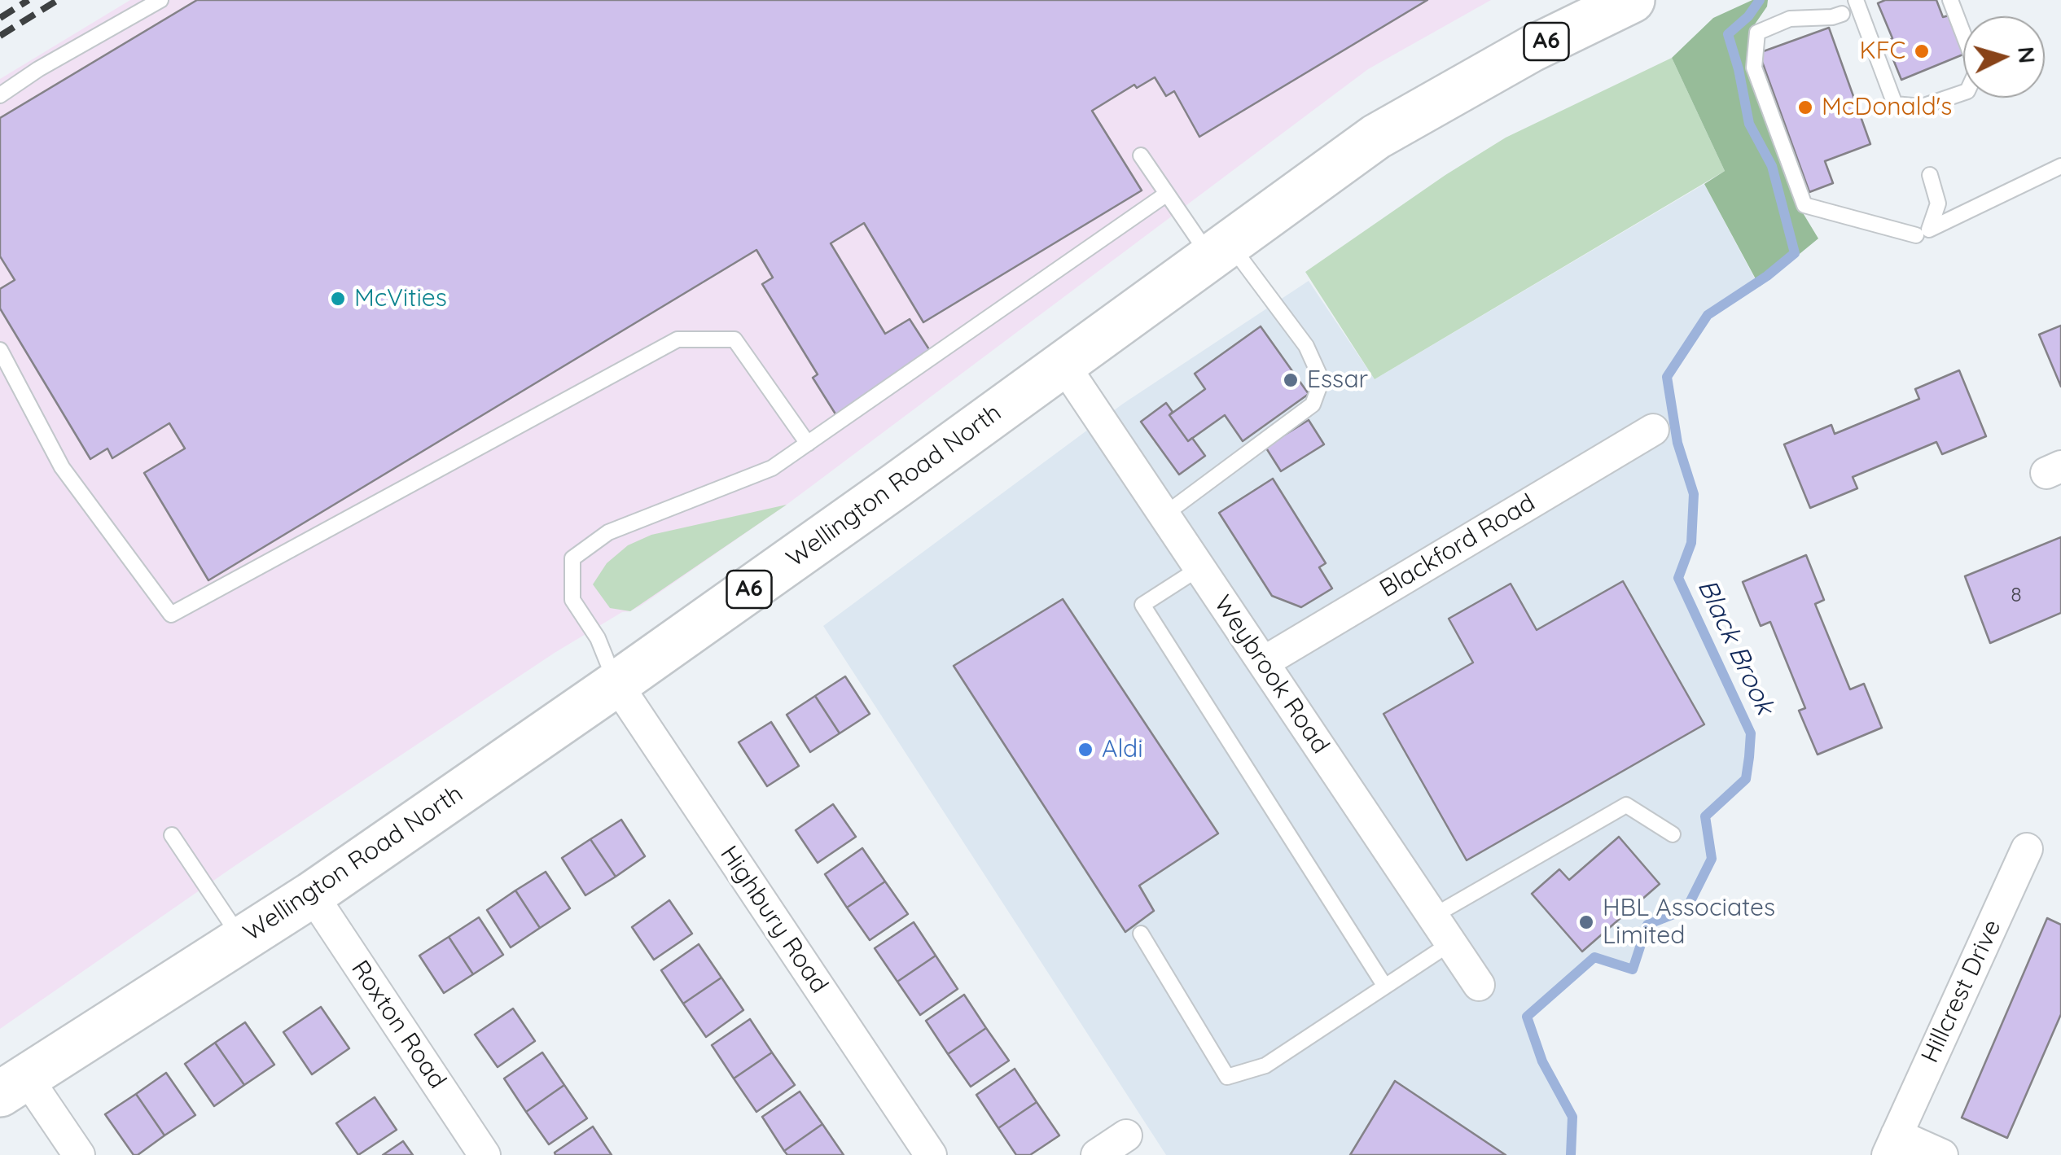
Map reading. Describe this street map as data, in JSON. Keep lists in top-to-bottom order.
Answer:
{
  "streets": {
    "highway": ["A6", "Wellington Road North"],
    "street": [
      "Blackford Road",
      "Weybrook Road",
      "Highbury Road",
      "Hillcrest Drive",
      "Roxton Road"
    ]
  },
  "crossings": [
    ["Wellington Road North", "Weybrook Road"],
    ["Wellington Road North", "Highbury Road"],
    ["Wellington Road North", "Roxton Road"],
    ["Blackford Road", "Weybrook Road"]
  ],
  "water": ["Black Brook"],
  "places": [
    "KFC",
    "McDonald's",
    "McVities",
    "Essar",
    "Aldi",
    "HBL Associates Limited"
  ],
  "house_numbers": ["8"],
  "north": "right"
}
